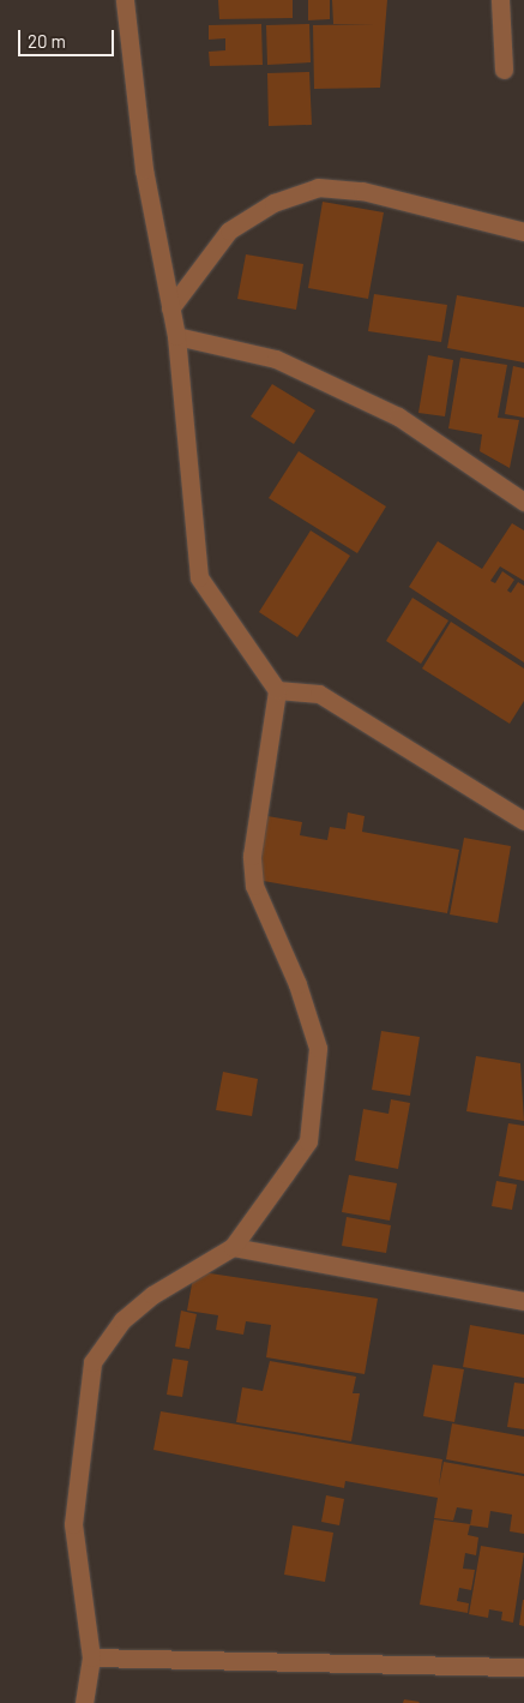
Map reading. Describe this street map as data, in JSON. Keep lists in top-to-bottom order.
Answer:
{
  "scale_bar": "20 m"
}
